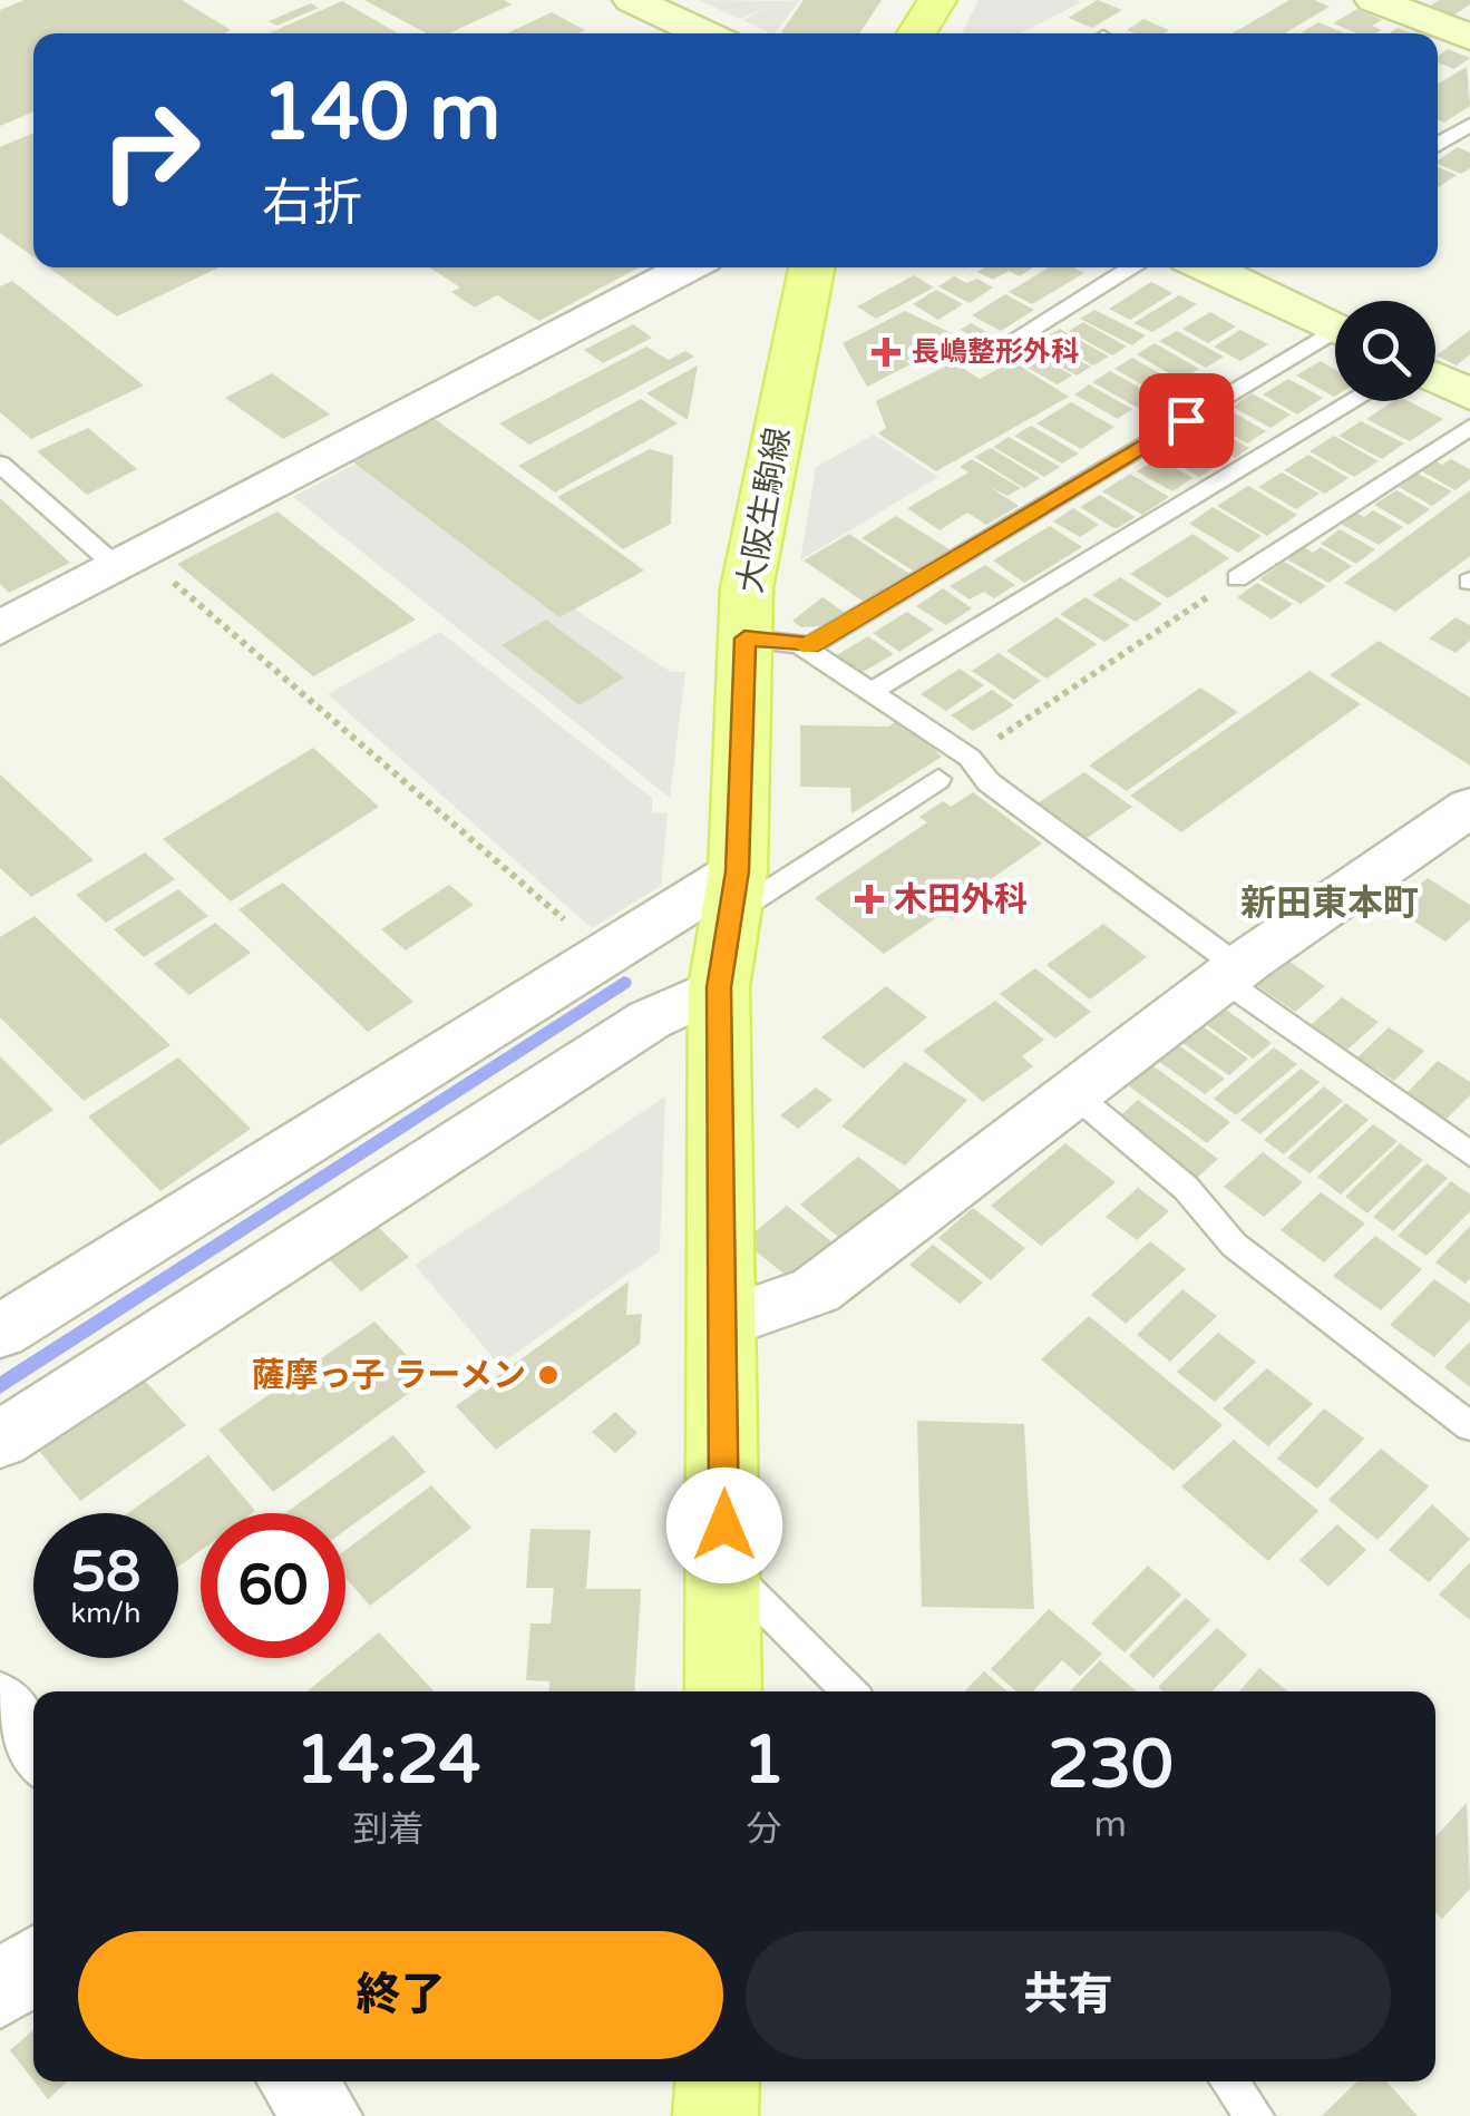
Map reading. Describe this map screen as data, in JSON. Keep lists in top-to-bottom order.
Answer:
{
  "streets": {
    "main road": ["大阪生駒線"]
  },
  "districts": ["新田東本町"],
  "places": {
    "health": ["長嶋整形外科", "木田外科"],
    "other": ["薩摩っ子 ラーメン"]
  },
  "page": {
    "turn": ["140 m", "右折"],
    "speed": "58 km/h",
    "limit": "60",
    "eta": [
      "14:24",
      "到着",
      "1",
      "分",
      "230",
      "m"
    ],
    "buttons": ["終了", "共有"]
  }
}
